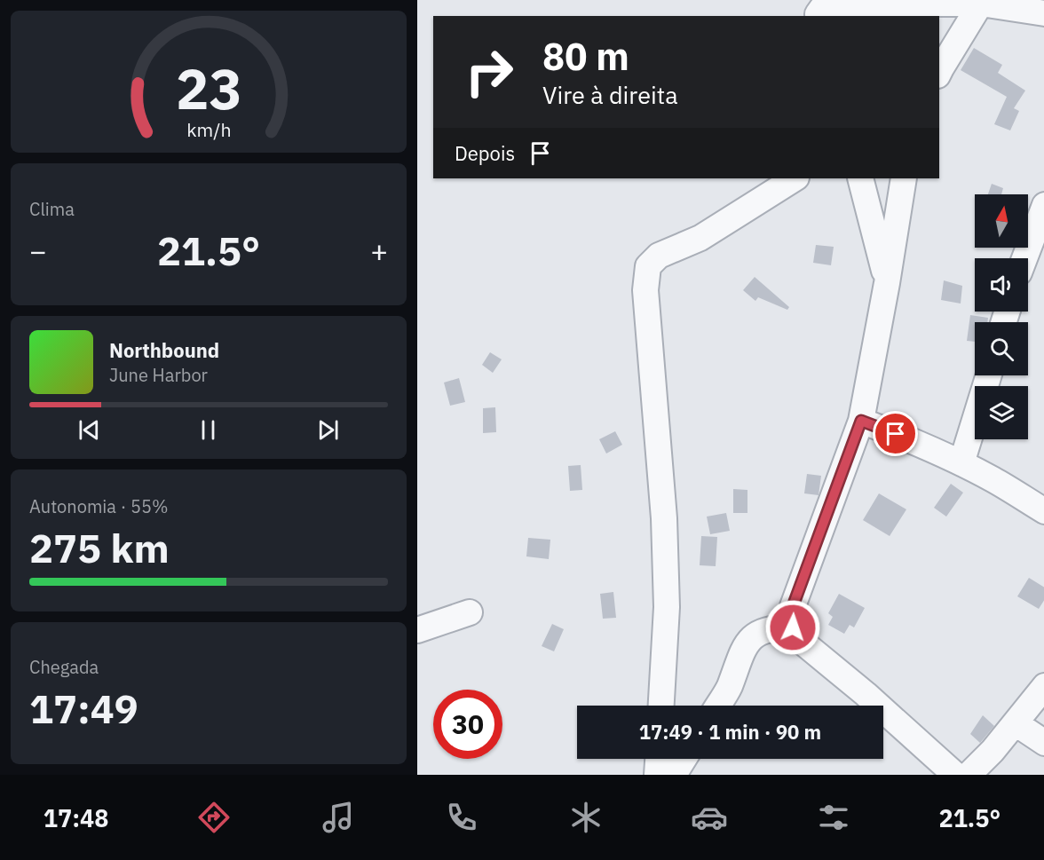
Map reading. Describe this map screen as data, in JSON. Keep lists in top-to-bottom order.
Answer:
{
  "north": "top",
  "page": {
    "turn": ["80 m", "Vire à direita"],
    "then": "Depois",
    "tile": [
      "Clima",
      ["Autonomia · 55%", "275 km"],
      ["Chegada", "17:49"]
    ],
    "heat": ["−", "21.5°", "+"],
    "song": ["Northbound", "June Harbor"],
    "limit": "30",
    "trip": "17:49 · 1 min · 90 m",
    "tabs": ["17:48", "21.5°"],
    "gauge": ["23", "km/h"]
  }
}
